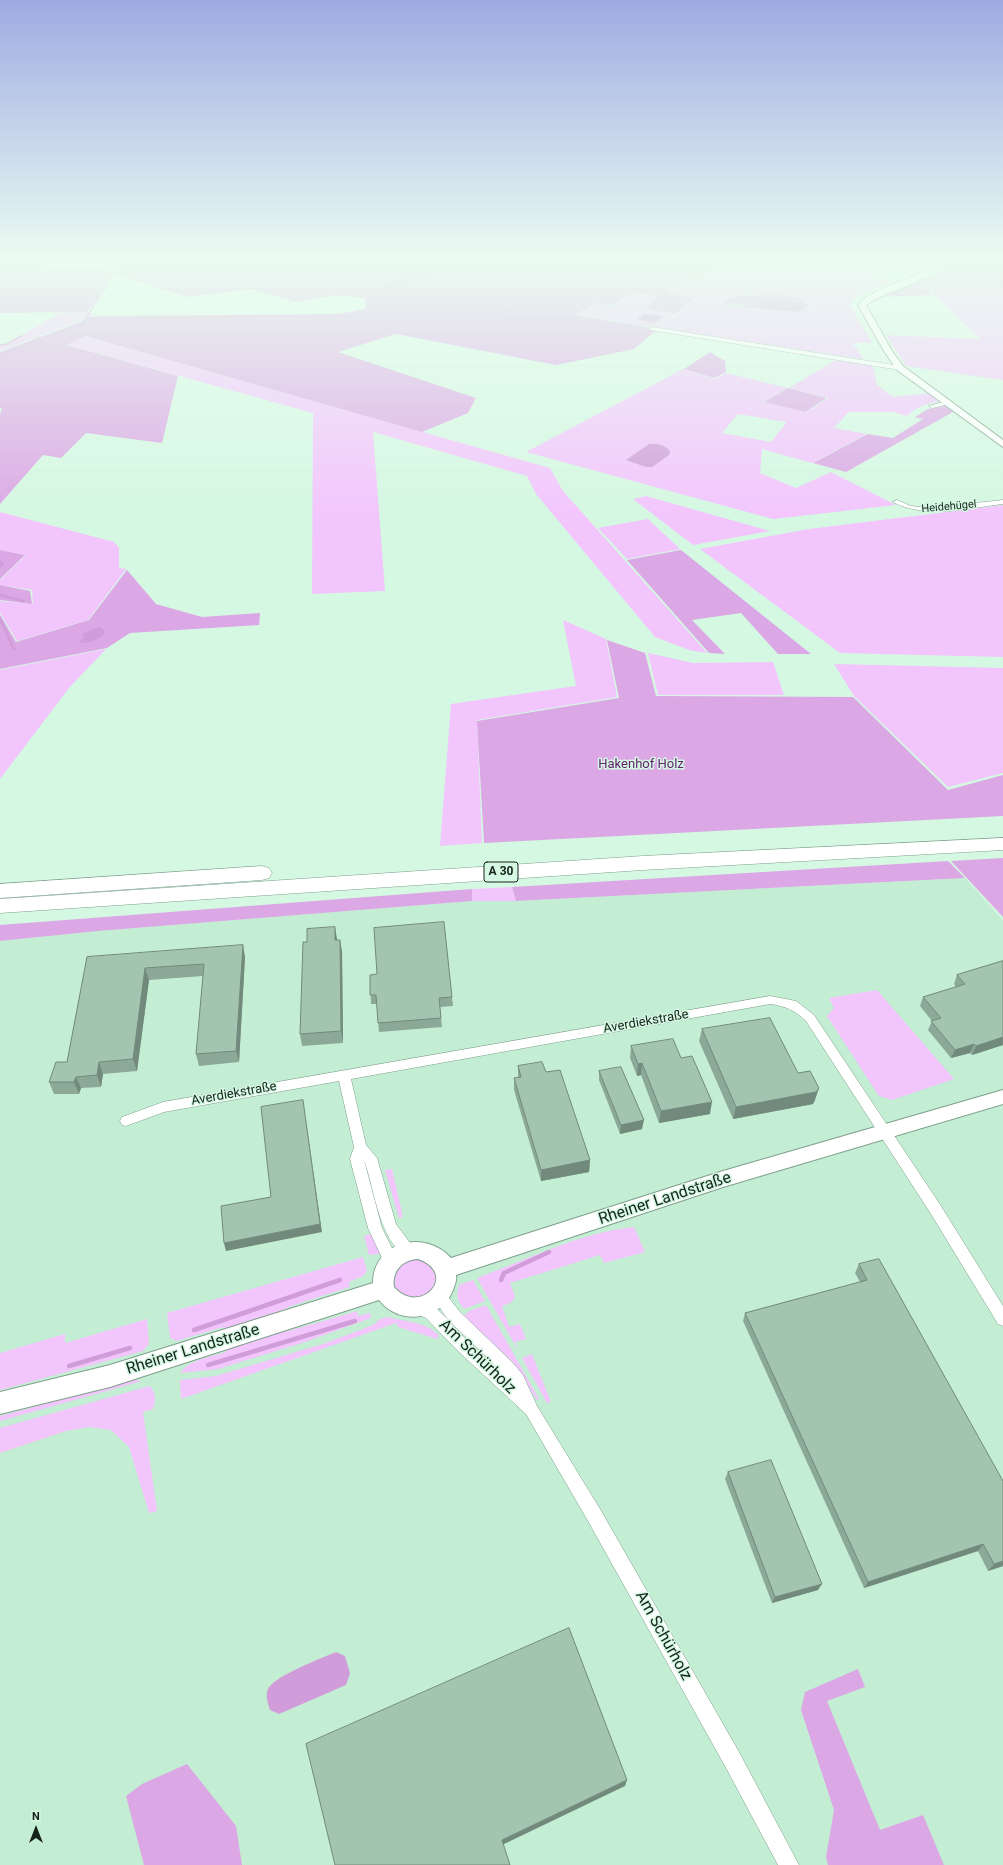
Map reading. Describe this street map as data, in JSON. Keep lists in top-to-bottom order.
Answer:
{
  "streets": {
    "highway": ["A 30"],
    "street": [
      "Heidehügel",
      "Averdiekstraße",
      "Rheiner Landstraße",
      "Am Schürholz"
    ]
  },
  "crossings": [
    ["Averdiekstraße", "Rheiner Landstraße"],
    ["Rheiner Landstraße", "Am Schürholz"]
  ],
  "parks": ["Hakenhof Holz"],
  "north": "top"
}
